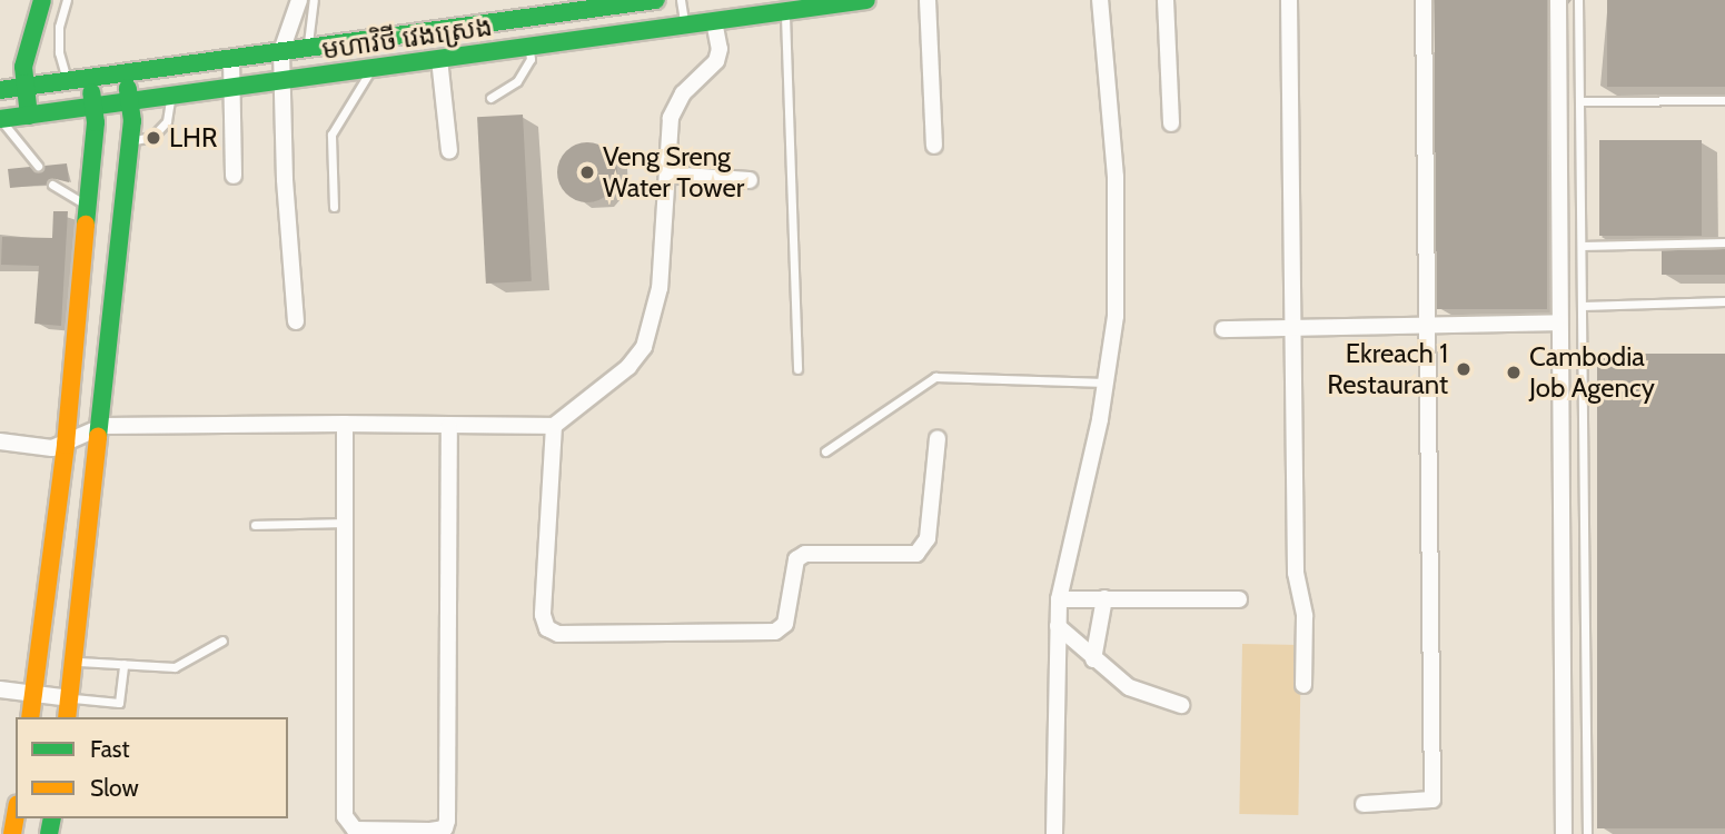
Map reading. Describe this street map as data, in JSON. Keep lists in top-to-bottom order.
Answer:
{
  "streets": {
    "main road": ["មហាវិថី វេងស្រេង"]
  },
  "places": [
    "LHR",
    "Veng Sreng Water Tower",
    "Ekreach 1 Restaurant",
    "Cambodia Job Agency"
  ],
  "legend": ["Fast", "Slow"]
}
